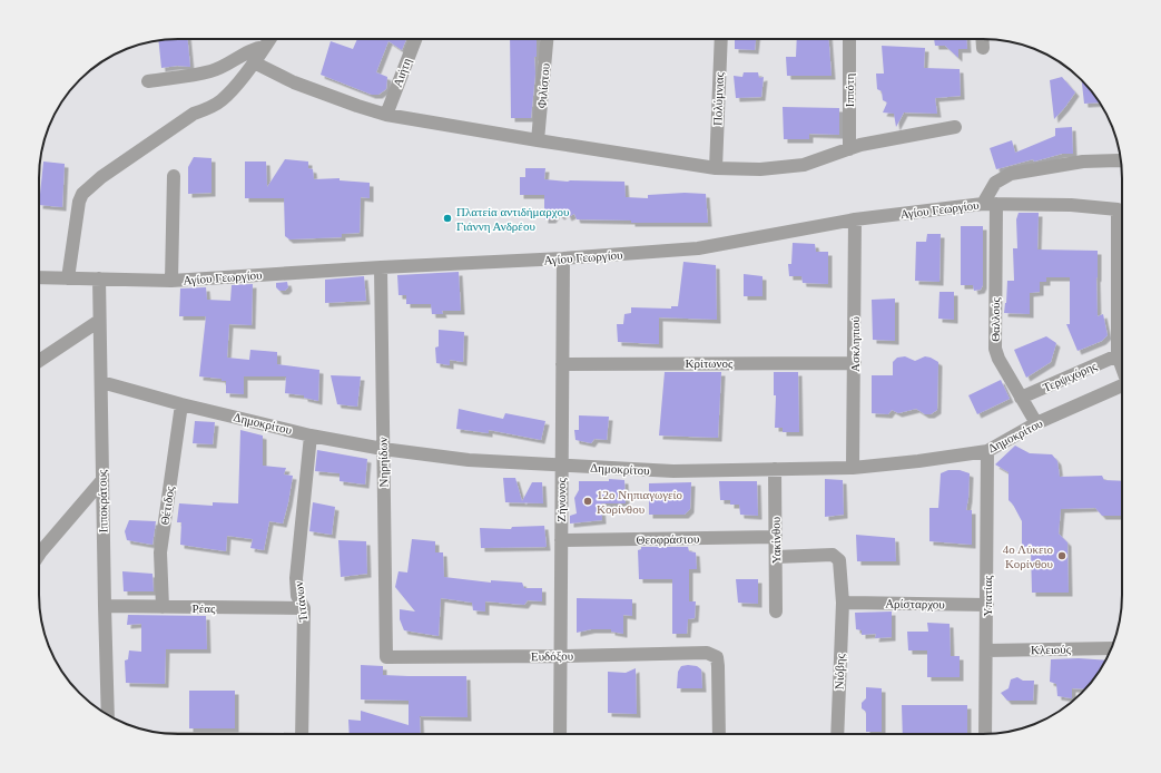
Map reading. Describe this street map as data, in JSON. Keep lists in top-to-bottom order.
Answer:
{
  "streets": {
    "street": [
      "Αιήτη",
      "Φιλίστου",
      "Ιππότη",
      "Πολύμνιας",
      "Αγίου Γεωργίου",
      "Θαλλούς",
      "Ασκληπιού",
      "Κρίτωνος",
      "Τερψιχόρης",
      "Δημοκρίτου",
      "Νηρηίδων",
      "Ζήνωνος",
      "Ιπποκράτους",
      "Θέτιδος",
      "Θεοφράστου",
      "Υακίνθου",
      "Υπατίας",
      "Τιτάνων",
      "Αρίσταρχου",
      "Ρέας",
      "Κλειούς",
      "Ευδόξου",
      "Νιόβης"
    ]
  },
  "crossings": [
    ["Αγίου Γεωργίου", "Θαλλούς"],
    ["Αγίου Γεωργίου", "Ασκληπιού"],
    ["Αγίου Γεωργίου", "Νηρηίδων"],
    ["Αγίου Γεωργίου", "Ζήνωνος"],
    ["Αγίου Γεωργίου", "Ιπποκράτους"],
    ["Θαλλούς", "Τερψιχόρης"],
    ["Θαλλούς", "Δημοκρίτου"],
    ["Ασκληπιού", "Κρίτωνος"],
    ["Ασκληπιού", "Δημοκρίτου"],
    ["Κρίτωνος", "Ζήνωνος"],
    ["Δημοκρίτου", "Νηρηίδων"],
    ["Δημοκρίτου", "Ζήνωνος"],
    ["Δημοκρίτου", "Ιπποκράτους"],
    ["Δημοκρίτου", "Θέτιδος"],
    ["Δημοκρίτου", "Υακίνθου"],
    ["Δημοκρίτου", "Υπατίας"],
    ["Δημοκρίτου", "Τιτάνων"],
    ["Νηρηίδων", "Ευδόξου"],
    ["Ζήνωνος", "Θεοφράστου"],
    ["Ζήνωνος", "Ευδόξου"],
    ["Ιπποκράτους", "Ρέας"],
    ["Θέτιδος", "Ρέας"],
    ["Θεοφράστου", "Υακίνθου"],
    ["Υακίνθου", "Νιόβης"],
    ["Υπατίας", "Αρίσταρχου"],
    ["Υπατίας", "Κλειούς"],
    ["Τιτάνων", "Ρέας"],
    ["Αρίσταρχου", "Νιόβης"]
  ],
  "places": ["Πλατεία αντιδήμαρχου Γιάννη Ανδρέου", "12ο Νηπιαγωγείο Κορίνθου", "4ο Λύκειο Κορίνθου"]
}
